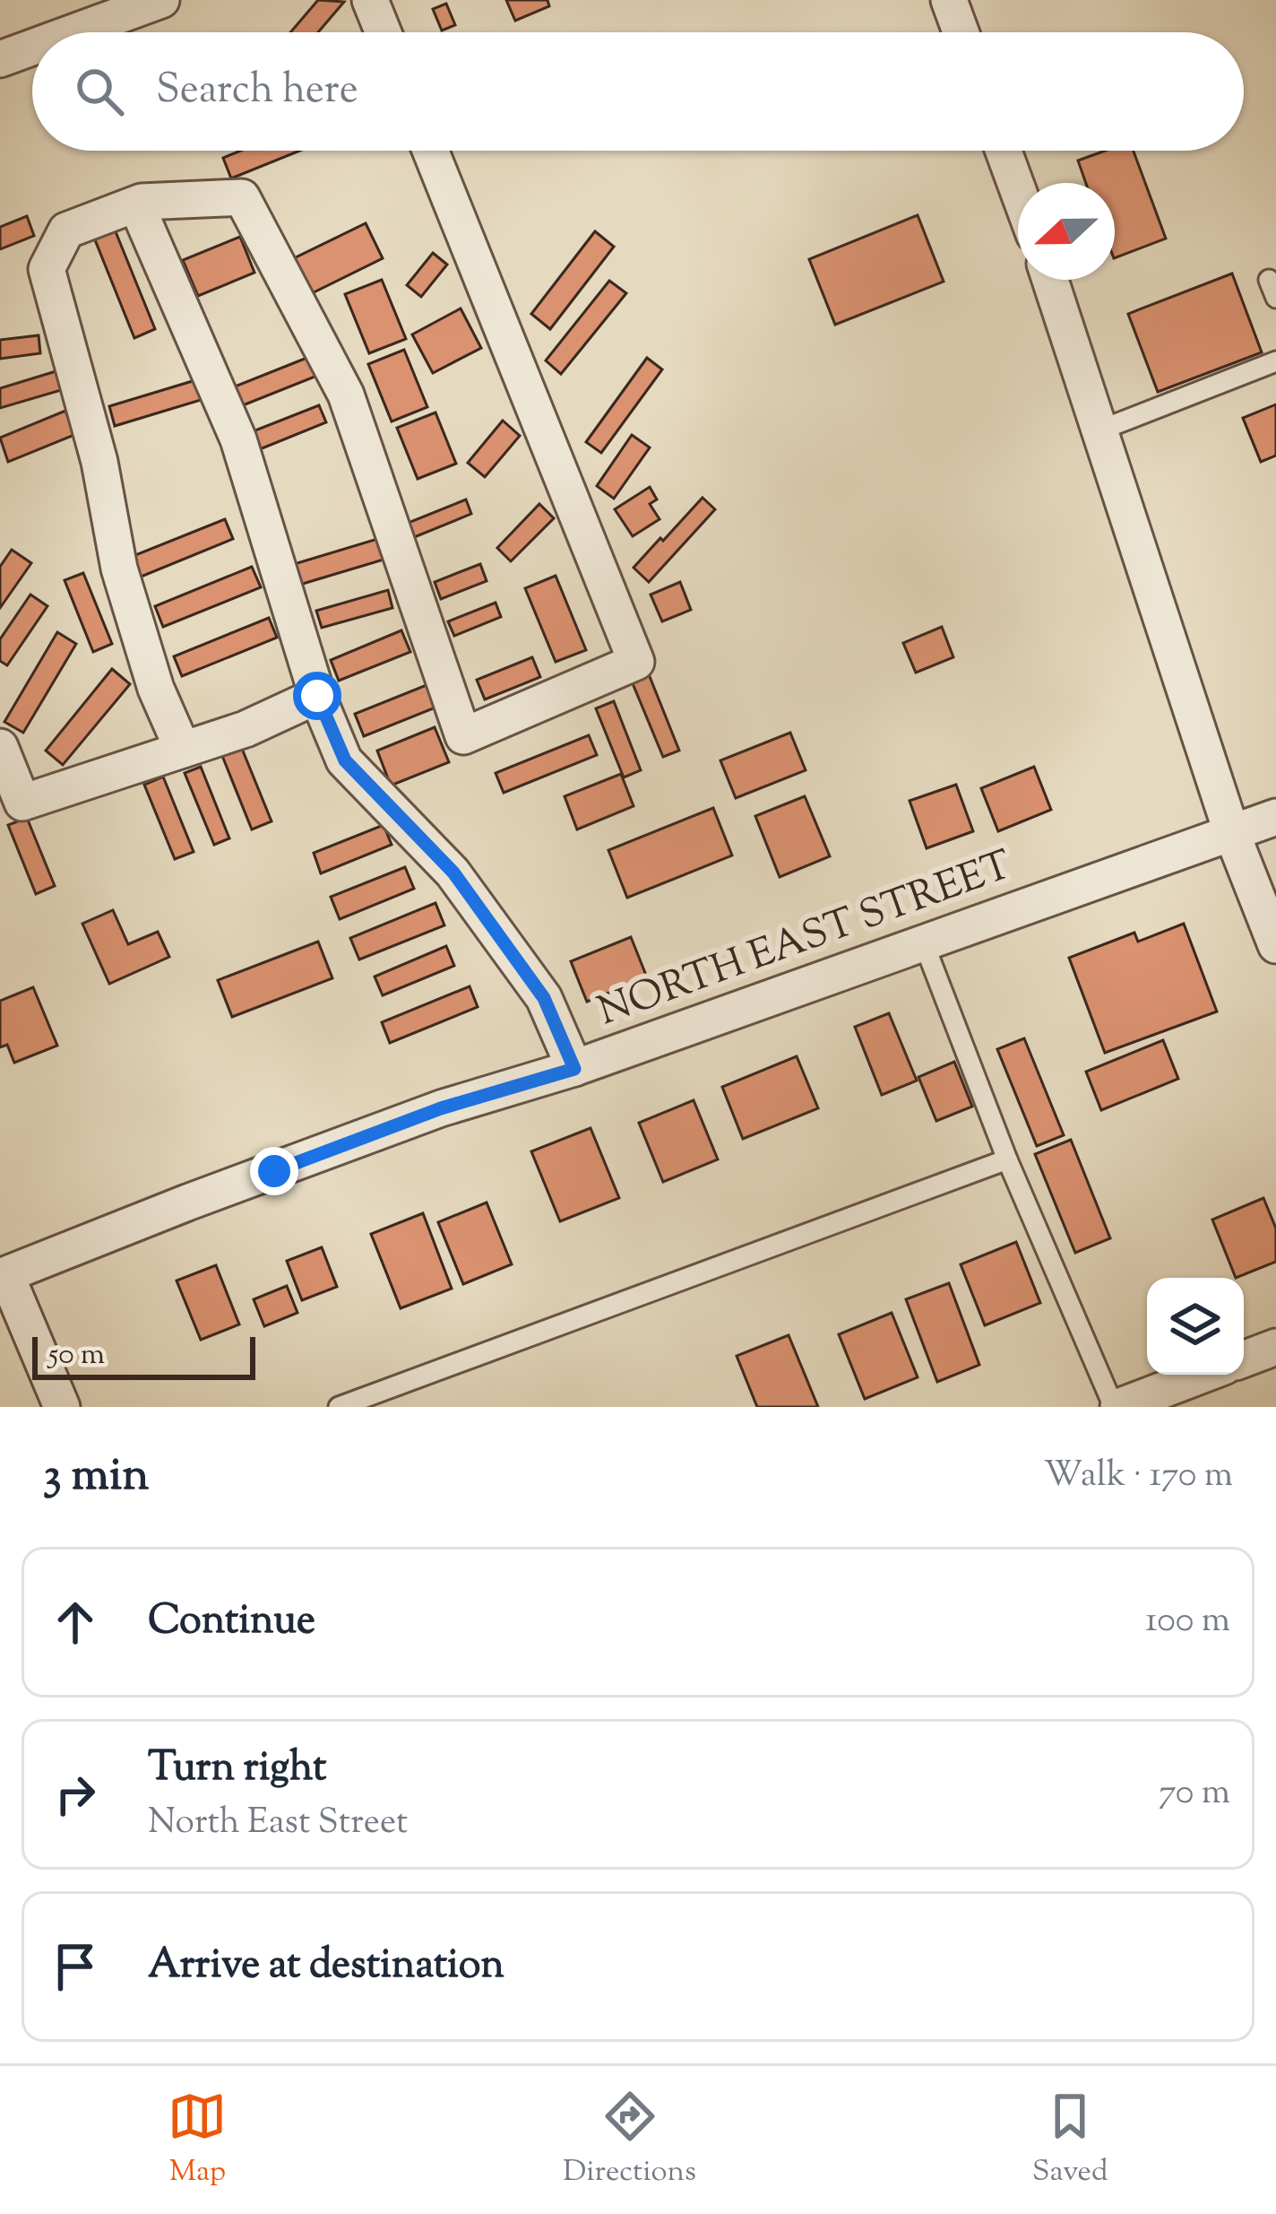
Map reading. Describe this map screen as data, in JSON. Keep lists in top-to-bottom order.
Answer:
{
  "streets": {
    "street": ["NORTH EAST STREET"]
  },
  "scale_bar": "50 m",
  "north": "left",
  "page": {
    "search": "Search here",
    "scale": "50 m",
    "heading": ["3 min", "Walk · 170 m"],
    "list": [
      ["Continue", "100 m"],
      ["Turn right", "North East Street", "70 m"],
      "Arrive at destination"
    ],
    "nav": ["Map", "Directions", "Saved"]
  }
}
